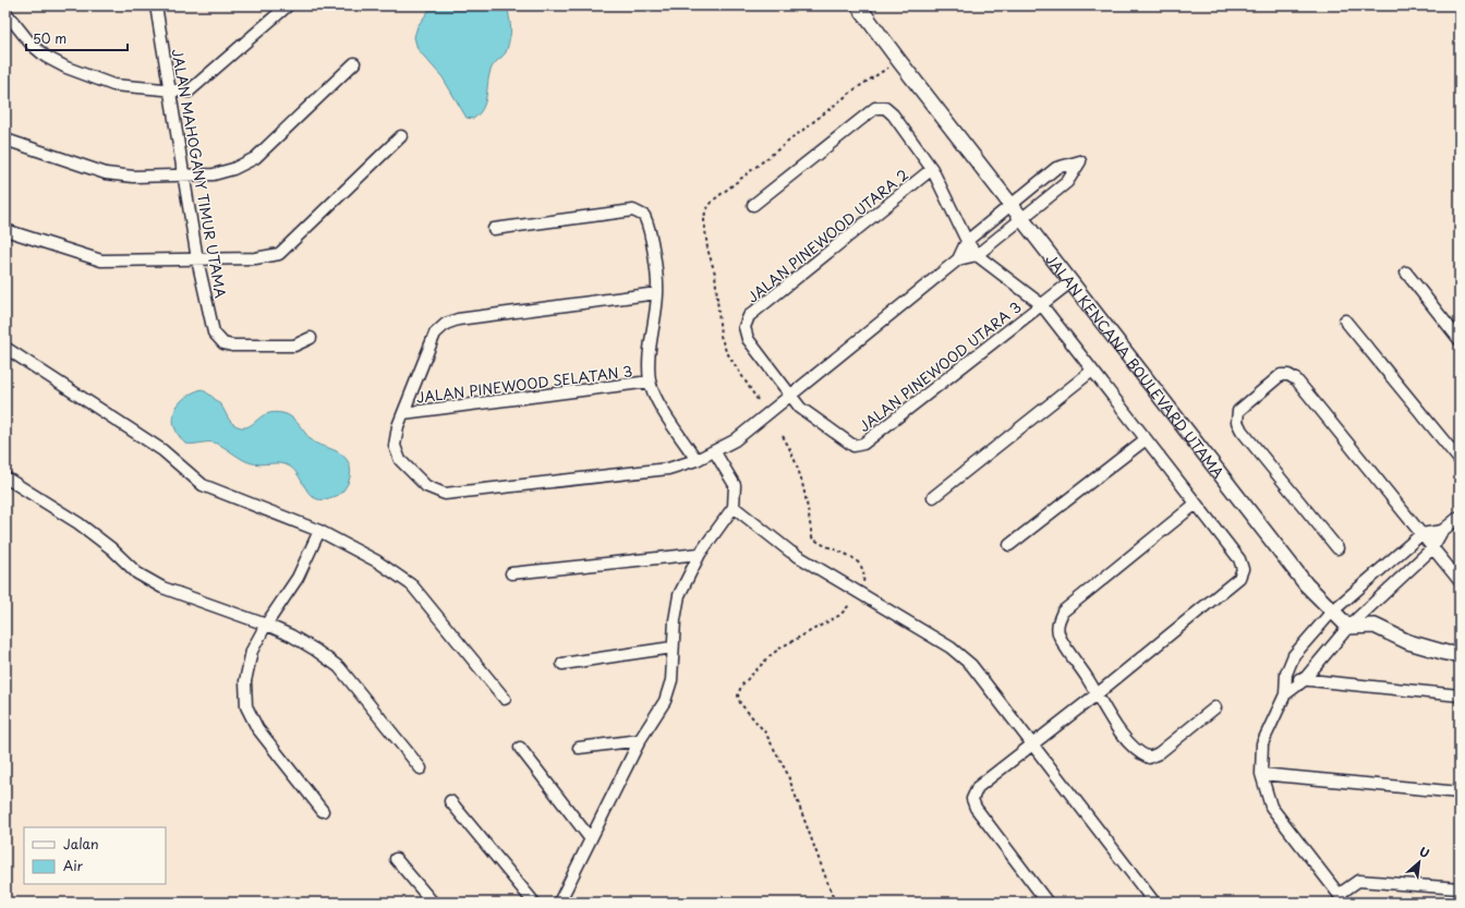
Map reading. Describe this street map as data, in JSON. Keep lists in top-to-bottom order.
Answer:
{
  "streets": {
    "street": [
      "JALAN MAHOGANY TIMUR UTAMA",
      "JALAN PINEWOOD UTARA 2",
      "JALAN KENCANA BOULEVARD UTAMA",
      "JALAN PINEWOOD UTARA 3",
      "JALAN PINEWOOD SELATAN 3"
    ]
  },
  "crossings": [
    ["JALAN PINEWOOD UTARA 2", "JALAN PINEWOOD UTARA 3"],
    ["JALAN KENCANA BOULEVARD UTAMA", "JALAN PINEWOOD UTARA 3"]
  ],
  "legend": ["Jalan", "Air"],
  "scale_bar": "50 m",
  "north": "top right"
}
